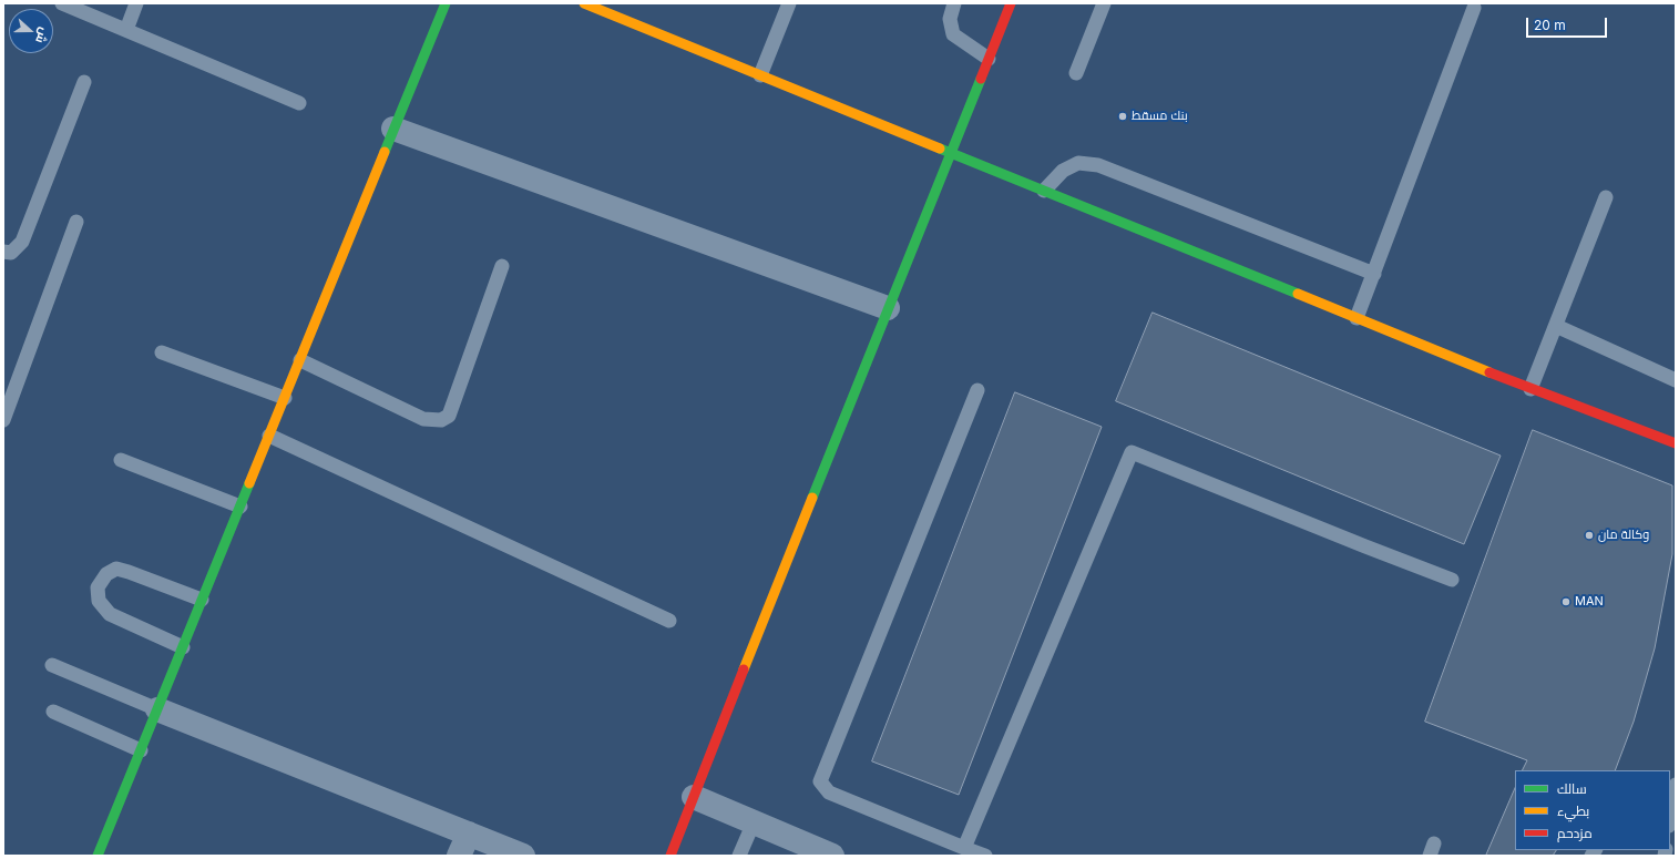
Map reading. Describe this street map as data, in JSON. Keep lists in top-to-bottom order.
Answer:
{
  "places": ["بنك مسقط", "وكالة مان", "MAN"],
  "legend": ["سالك", "بطيء", "مزدحم"],
  "scale_bar": "20 m",
  "north": "right"
}
